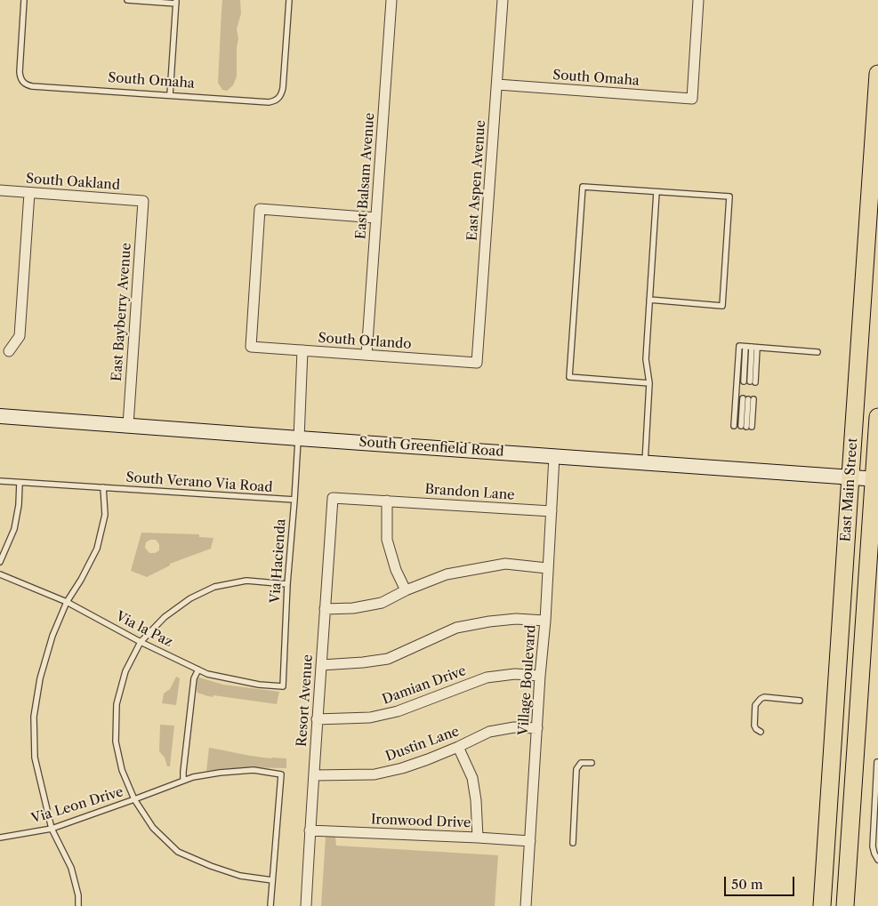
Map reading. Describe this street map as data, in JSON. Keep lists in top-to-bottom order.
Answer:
{
  "streets": {
    "main road": ["South Greenfield Road", "East Main Street"],
    "street": [
      "South Omaha",
      "East Balsam Avenue",
      "East Aspen Avenue",
      "South Oakland",
      "East Bayberry Avenue",
      "South Orlando",
      "Brandon Lane",
      "Village Boulevard",
      "Damian Drive",
      "Resort Avenue",
      "Dustin Lane",
      "Ironwood Drive"
    ],
    "lane": [
      "South Verano Via Road",
      "Via Hacienda",
      "Via la Paz",
      "Via Leon Drive"
    ]
  },
  "crossings": [
    ["South Omaha", "East Aspen Avenue"],
    ["East Balsam Avenue", "South Orlando"],
    ["East Aspen Avenue", "South Orlando"],
    ["South Oakland", "East Bayberry Avenue"],
    ["East Bayberry Avenue", "South Greenfield Road"],
    ["South Greenfield Road", "East Main Street"],
    ["South Greenfield Road", "Via Hacienda"],
    ["South Greenfield Road", "Village Boulevard"],
    ["South Verano Via Road", "Via Hacienda"],
    ["Brandon Lane", "Village Boulevard"],
    ["Brandon Lane", "Resort Avenue"],
    ["Via Hacienda", "Via la Paz"],
    ["Village Boulevard", "Damian Drive"],
    ["Village Boulevard", "Dustin Lane"],
    ["Village Boulevard", "Ironwood Drive"],
    ["Damian Drive", "Resort Avenue"],
    ["Resort Avenue", "Dustin Lane"],
    ["Resort Avenue", "Ironwood Drive"]
  ],
  "scale_bar": "50 m"
}
